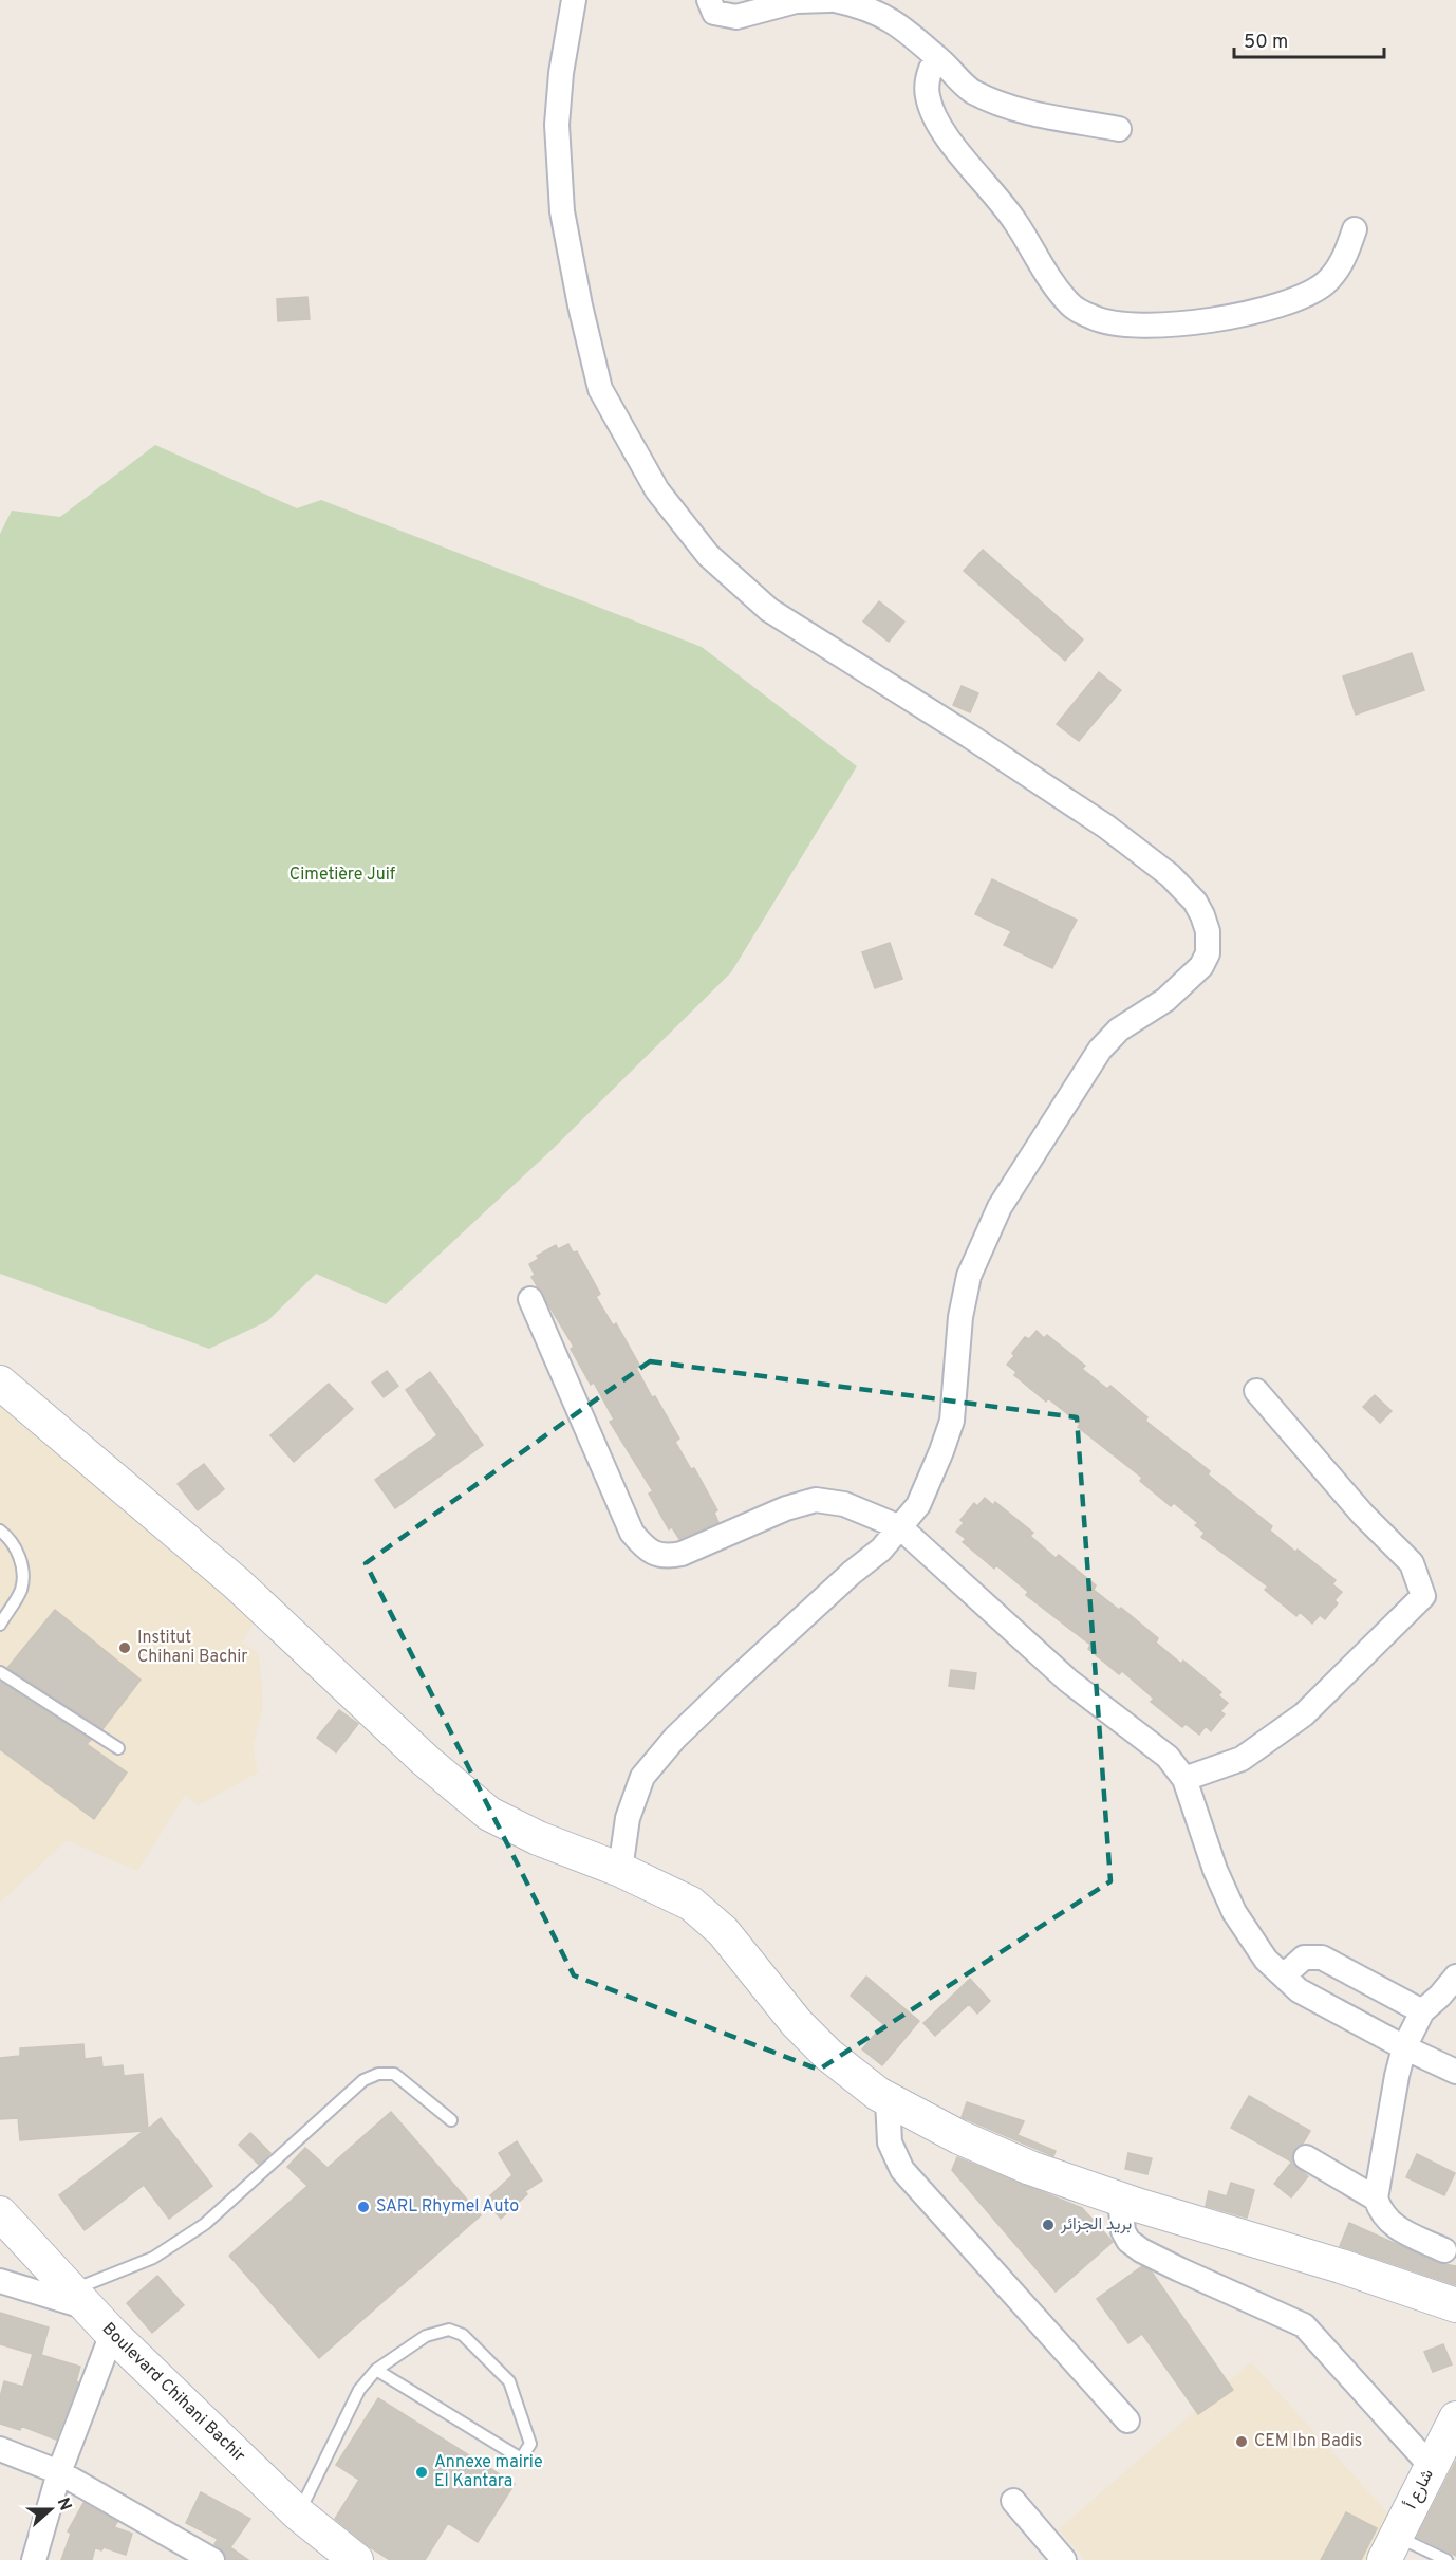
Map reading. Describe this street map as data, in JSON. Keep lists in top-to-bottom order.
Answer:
{
  "streets": {
    "main road": ["Boulevard Chihani Bachir", "شارع أ"]
  },
  "parks": ["Cimetière Juif"],
  "places": [
    "Institut Chihani Bachir",
    "SARL Rhymel Auto",
    "بريد الجزائر",
    "CEM Ibn Badis",
    "Annexe mairie El Kantara"
  ],
  "scale_bar": "50 m",
  "north": "right"
}
